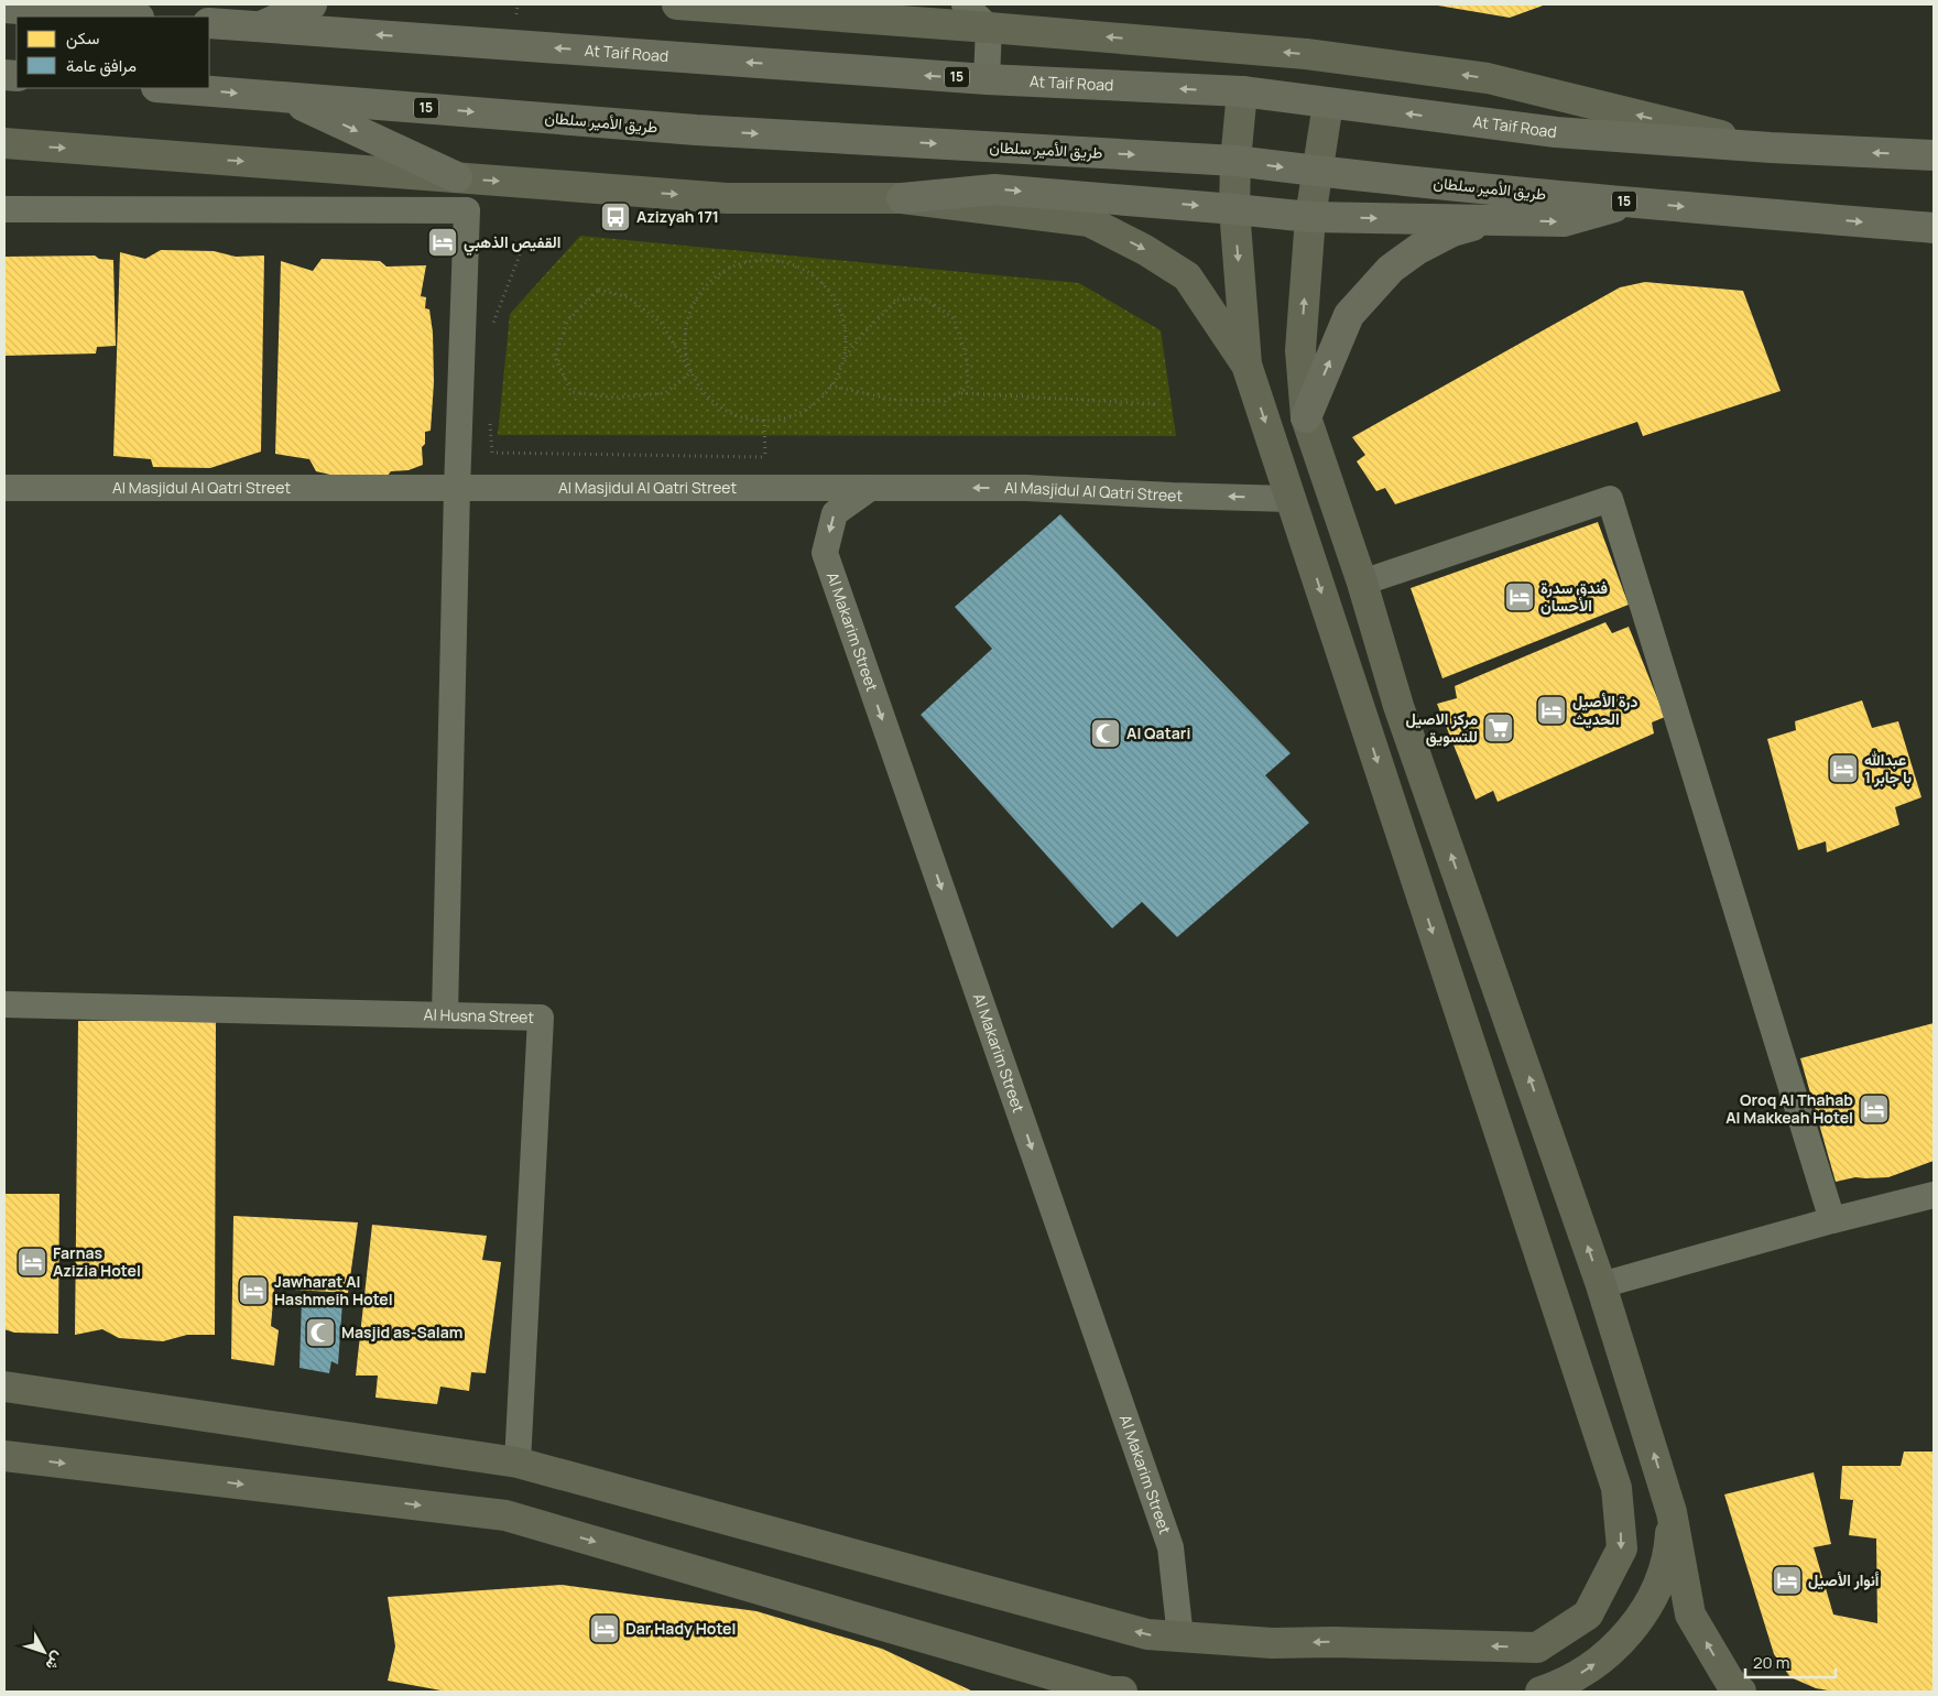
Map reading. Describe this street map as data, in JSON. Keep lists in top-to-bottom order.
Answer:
{
  "streets": {
    "highway": ["At Taif Road", "15", "طريق الأمير سلطان"],
    "street": ["Al Masjidul Al Qatri Street", "Al Makarim Street", "Al Husna Street"]
  },
  "crossings": [
    ["Al Masjidul Al Qatri Street", "Al Makarim Street"]
  ],
  "one_way": ["Al Makarim Street"],
  "places": {
    "bus stop": ["Azizyah 171"],
    "hotel": [
      "القفيص الذهبي",
      "فندق سدرة الأحسان",
      "درة الأصيل الحديث",
      "عبدالله با جابر 1",
      "Oroq Al Thahab Al Makkeah Hotel",
      "Farnas Azizia Hotel",
      "Jawharat Al Hashmeih Hotel",
      "أنوار الأصيل",
      "Dar Hady Hotel"
    ],
    "supermarket": ["مركز الاصيل للتسويق"],
    "mosque": ["Al Qatari", "Masjid as-Salam"]
  },
  "legend": ["سكن", "مرافق عامة"],
  "scale_bar": "20 m",
  "north": "bottom right"
}
